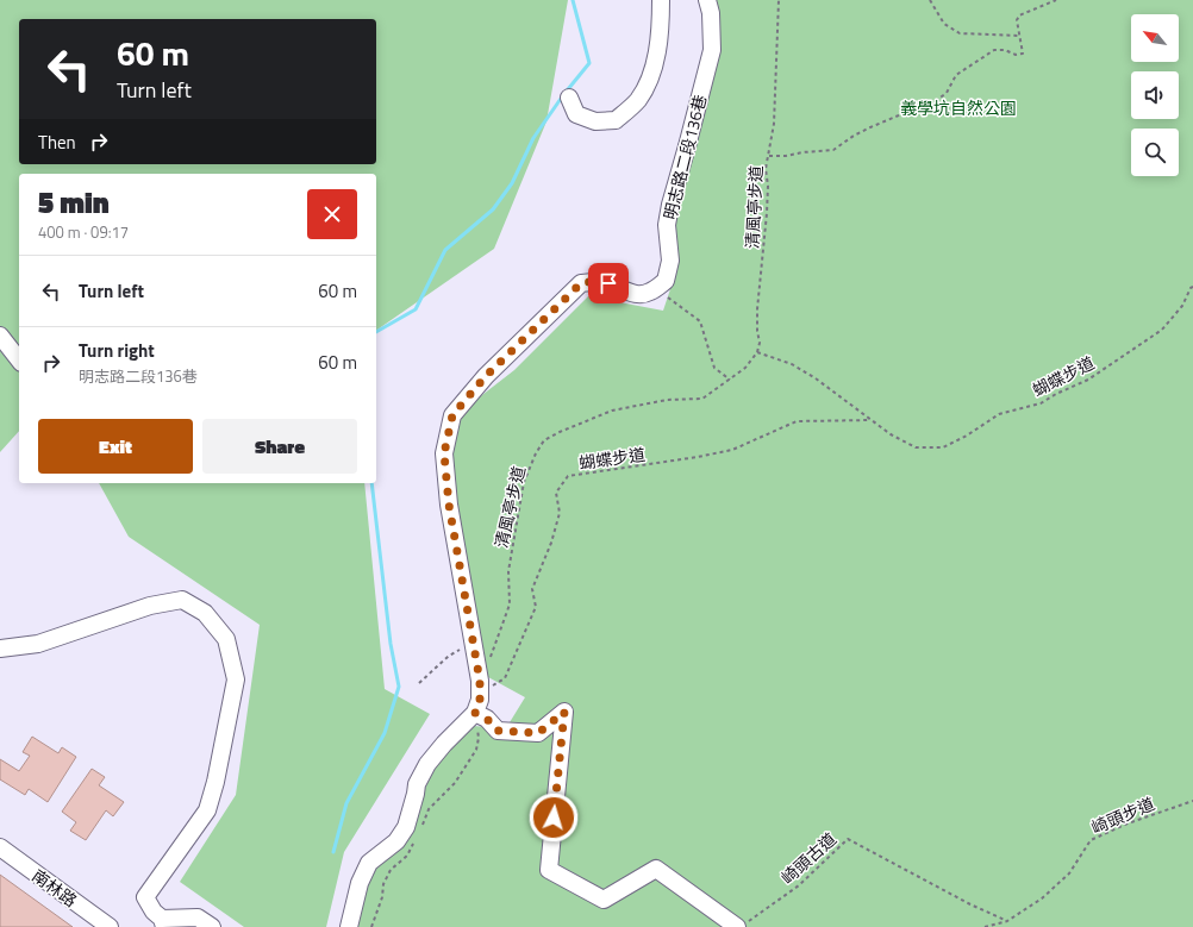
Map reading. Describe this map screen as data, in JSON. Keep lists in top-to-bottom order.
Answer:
{
  "streets": {
    "street": ["明志路二段136巷", "南林路"],
    "path": [
      "清風亭步道",
      "蝴蝶步道",
      "崎頭步道",
      "崎頭古道"
    ]
  },
  "crossings": [
    ["清風亭步道", "蝴蝶步道"],
    ["崎頭步道", "崎頭古道"]
  ],
  "parks": ["義學坑自然公園"],
  "north": "top left",
  "page": {
    "turn": ["60 m", "Turn left"],
    "then": "Then",
    "heading": ["5 min", "400 m · 09:17"],
    "list": [
      {
        "name": "Turn left",
        "value": "60 m"
      },
      {
        "name": "Turn right",
        "note": "明志路二段136巷",
        "value": "60 m"
      }
    ],
    "buttons": ["Exit", "Share"]
  }
}
